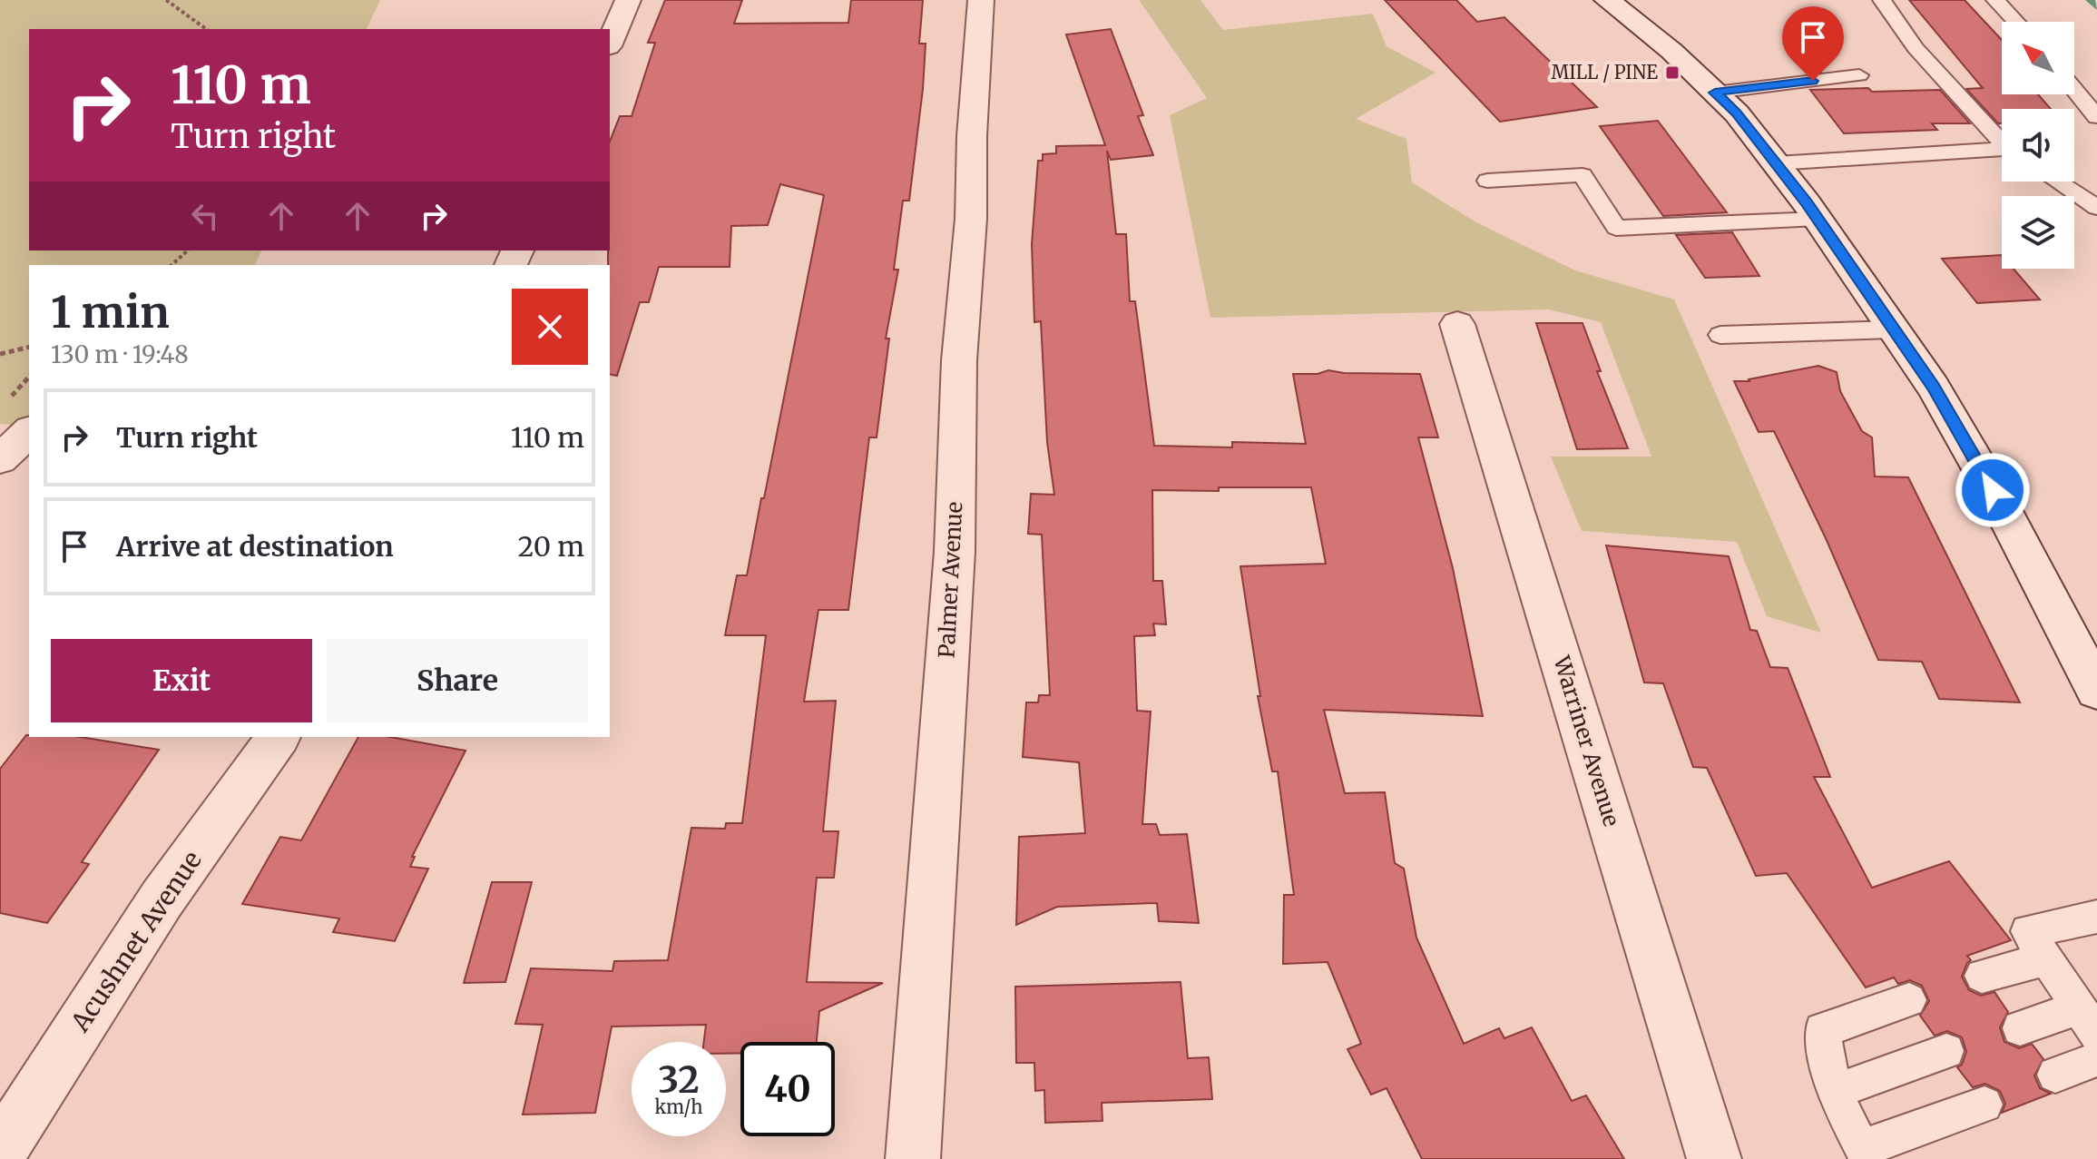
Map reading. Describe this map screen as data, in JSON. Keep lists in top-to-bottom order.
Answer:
{
  "streets": {
    "street": ["Palmer Avenue", "Warriner Avenue", "Acushnet Avenue"]
  },
  "places": {
    "transit": ["MILL / PINE"]
  },
  "north": "top left",
  "page": {
    "turn": ["110 m", "Turn right"],
    "heading": ["1 min", "130 m · 19:48"],
    "list": [
      {
        "name": "Turn right",
        "value": "110 m"
      },
      {
        "name": "Arrive at destination",
        "value": "20 m"
      }
    ],
    "buttons": ["Exit", "Share"],
    "speed": "32 km/h",
    "limit": "40"
  }
}
